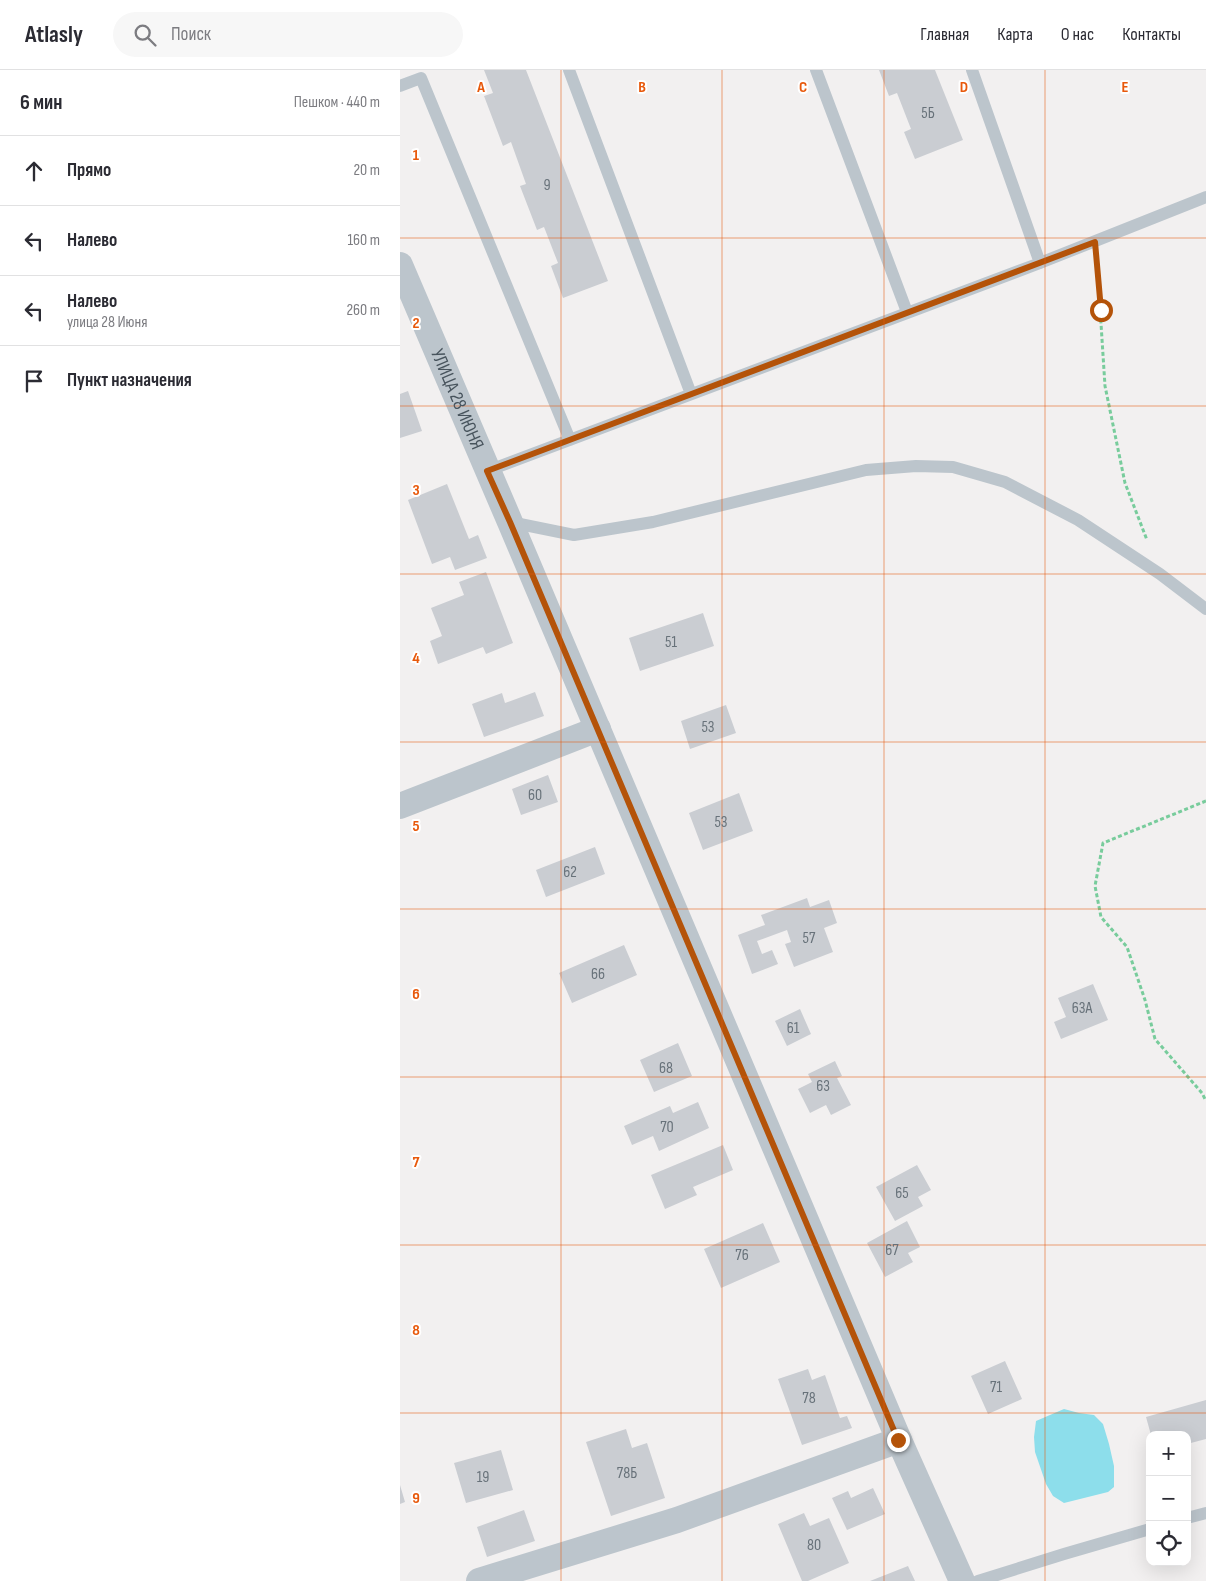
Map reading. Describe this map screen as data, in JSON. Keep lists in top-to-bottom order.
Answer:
{
  "streets": {
    "street": ["УЛИЦА 28 ИЮНЯ"]
  },
  "house_numbers": [
    "5Б",
    "9",
    "51",
    "53",
    "60",
    "53",
    "62",
    "57",
    "66",
    "63А",
    "61",
    "68",
    "63",
    "70",
    "65",
    "67",
    "76",
    "71",
    "78",
    "78Б",
    "19",
    "80"
  ],
  "page": {
    "header": "Atlasly",
    "search": "Поиск",
    "nav": [
      "Главная",
      "Карта",
      "О нас",
      "Контакты"
    ],
    "heading": ["6 мин", "Пешком · 440 m"],
    "list": [
      ["Прямо", "20 m"],
      ["Налево", "160 m"],
      ["Налево", "улица 28 Июня", "260 m"],
      "Пункт назначения"
    ],
    "map_buttons": ["+", "−"]
  },
  "grid": {
    "columns": [
      "A",
      "B",
      "C",
      "D",
      "E"
    ],
    "rows": [
      "1",
      "2",
      "3",
      "4",
      "5",
      "6",
      "7",
      "8",
      "9"
    ]
  }
}
